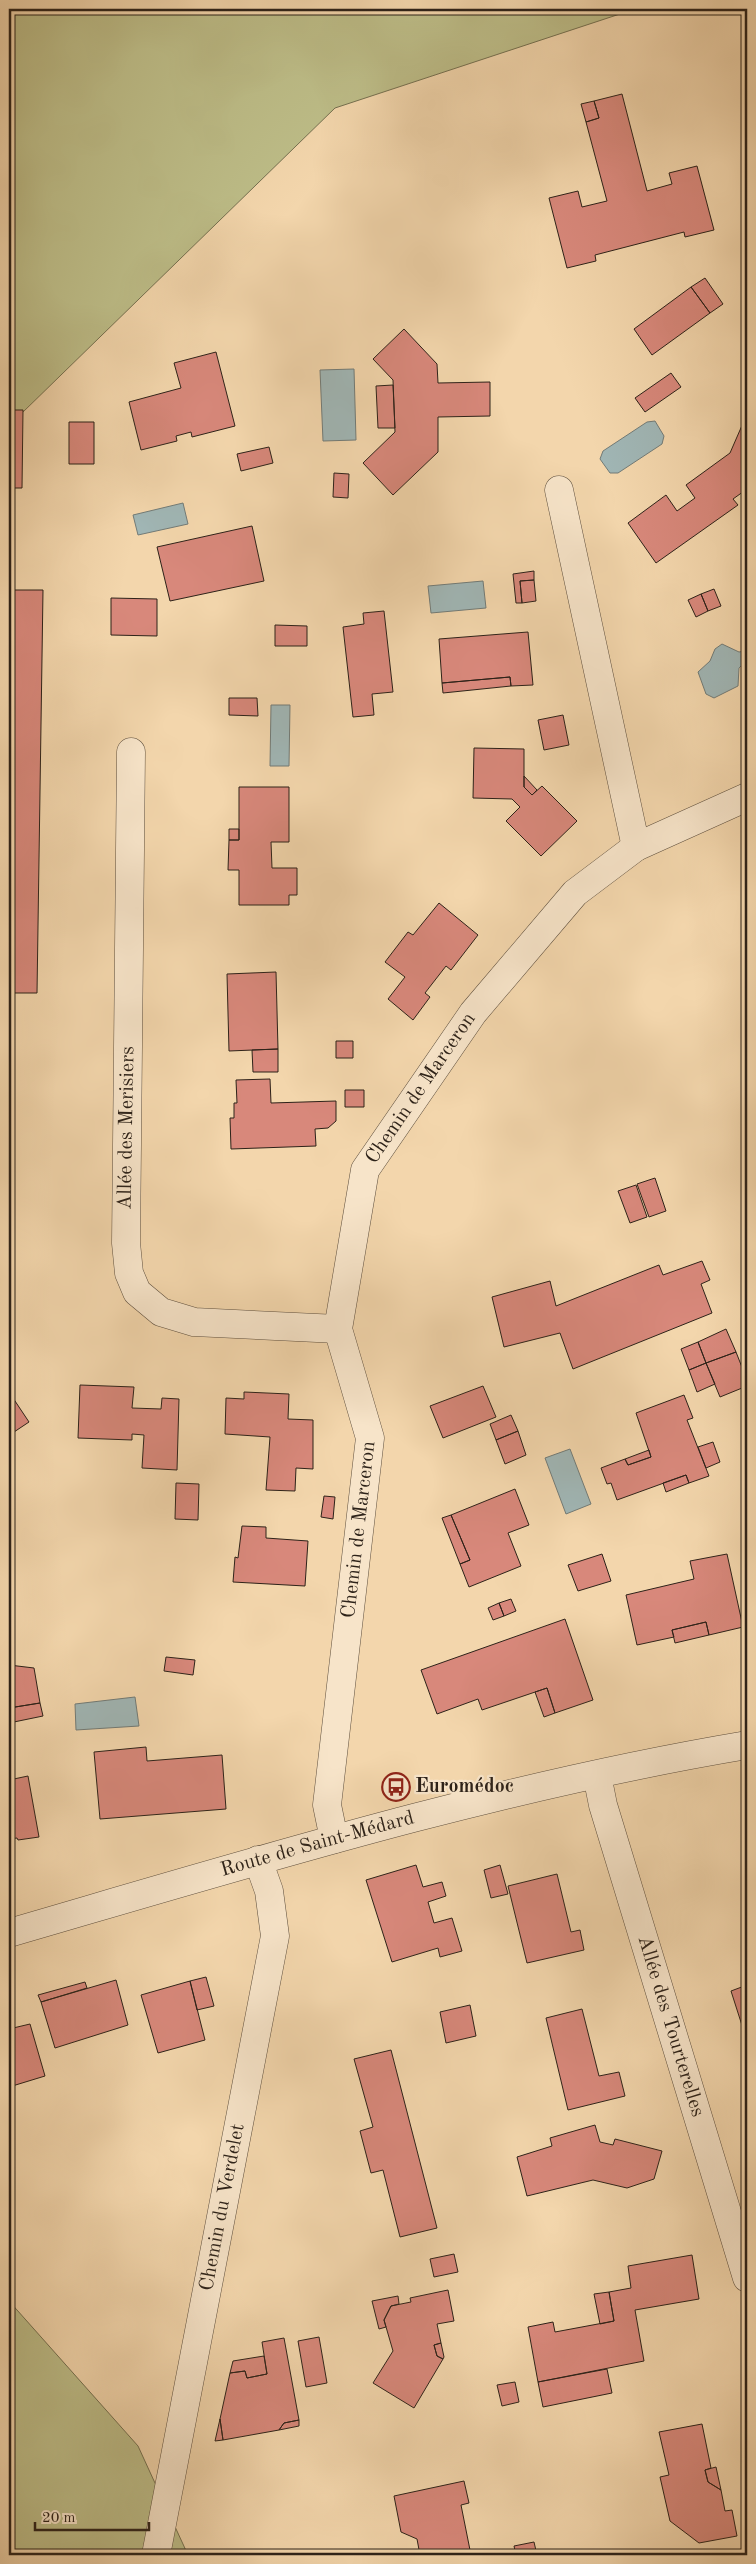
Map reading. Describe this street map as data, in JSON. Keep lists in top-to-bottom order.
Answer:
{
  "streets": {
    "street": [
      "Chemin de Marceron",
      "Allée des Merisiers",
      "Route de Saint-Médard",
      "Allée des Tourterelles",
      "Chemin du Verdelet"
    ]
  },
  "crossings": [
    ["Chemin de Marceron", "Allée des Merisiers"],
    ["Chemin de Marceron", "Route de Saint-Médard"],
    ["Route de Saint-Médard", "Allée des Tourterelles"],
    ["Route de Saint-Médard", "Chemin du Verdelet"]
  ],
  "places": {
    "bus stop": ["Euromédoc"]
  },
  "scale_bar": "20 m"
}
